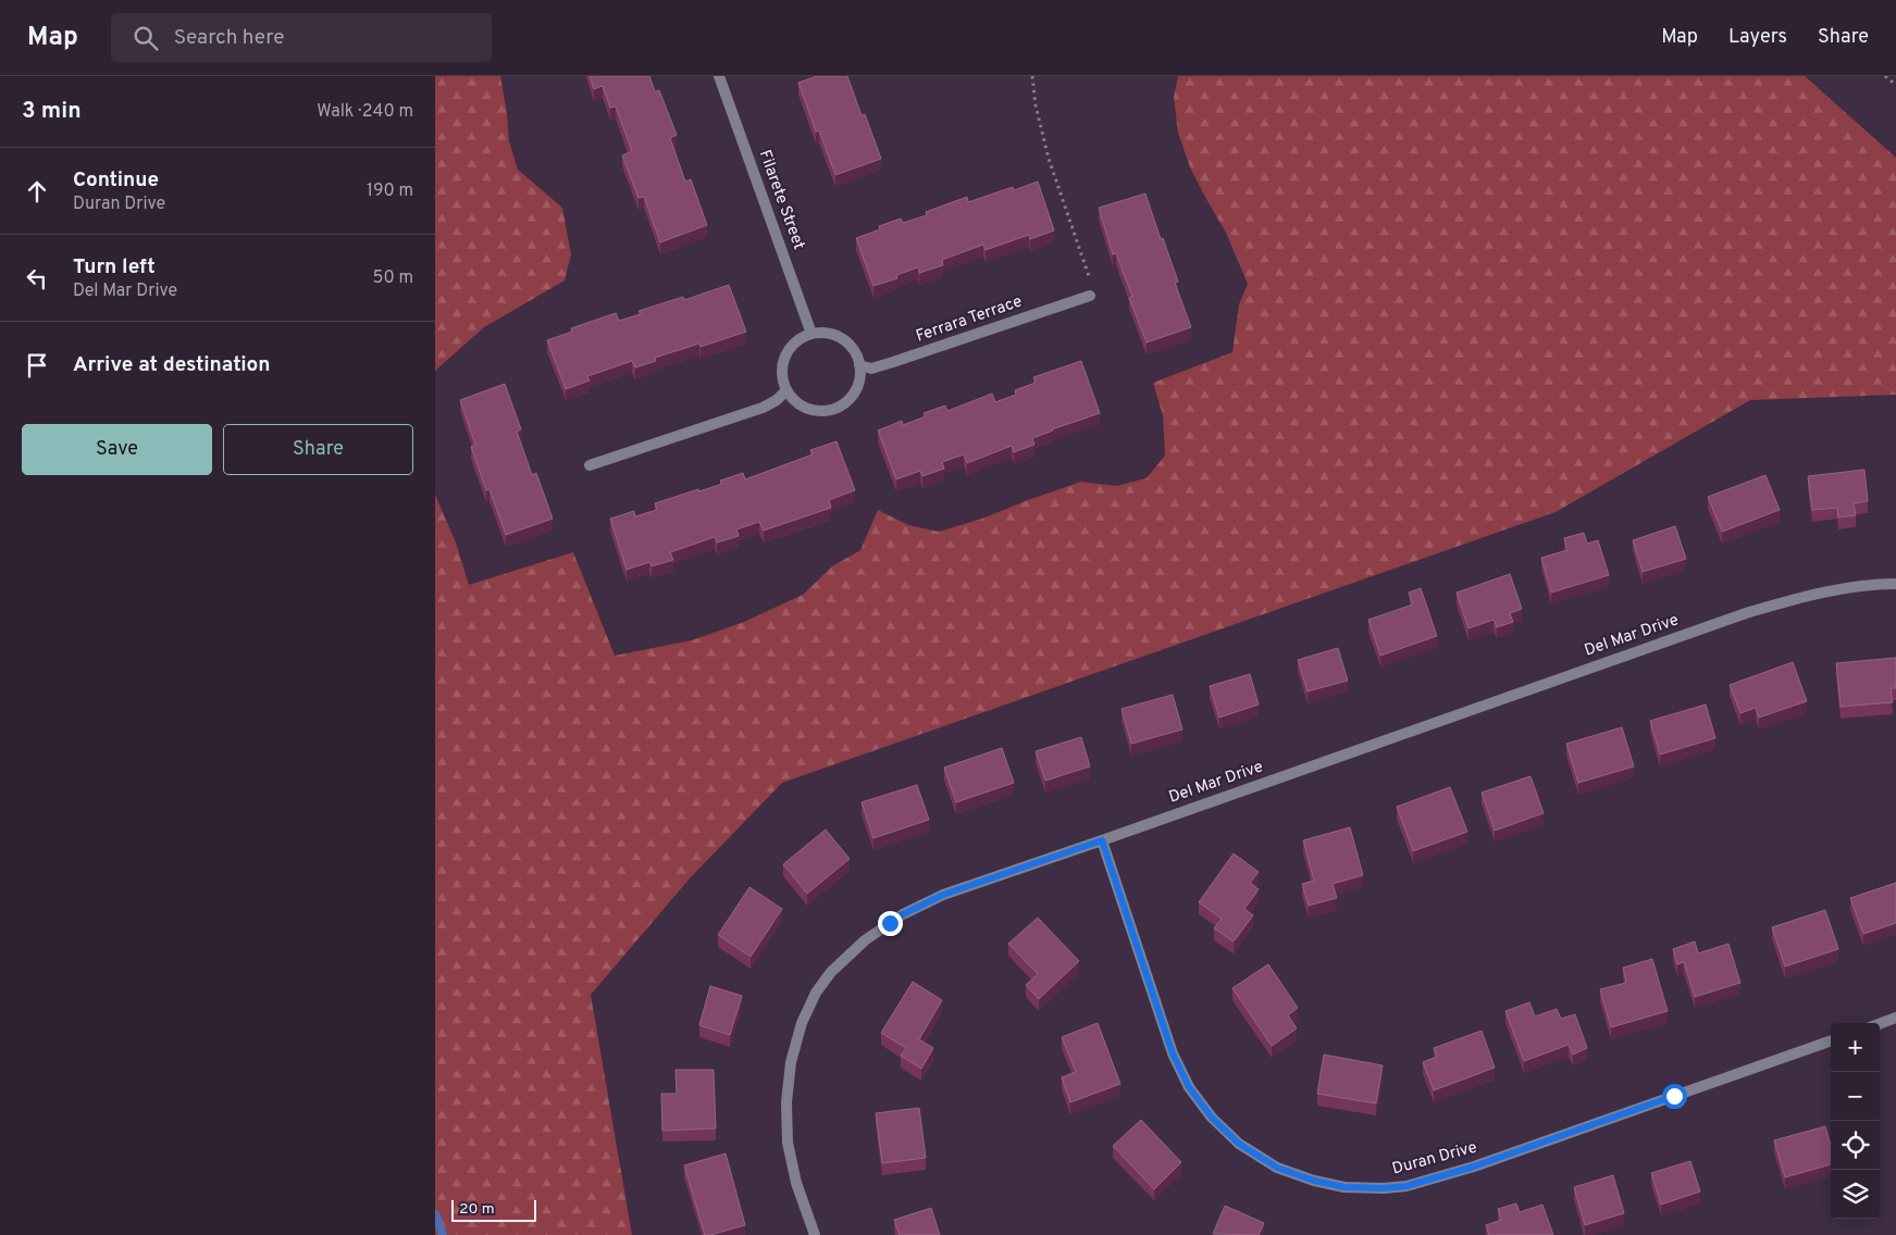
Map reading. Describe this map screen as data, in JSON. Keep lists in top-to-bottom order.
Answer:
{
  "streets": {
    "street": [
      "Filarete Street",
      "Ferrara Terrace",
      "Del Mar Drive",
      "Duran Drive"
    ]
  },
  "crossings": [
    ["Filarete Street", "Ferrara Terrace"],
    ["Del Mar Drive", "Duran Drive"]
  ],
  "scale_bar": "20 m",
  "page": {
    "header": "Map",
    "search": "Search here",
    "nav": ["Map", "Layers", "Share"],
    "heading": ["3 min", "Walk · 240 m"],
    "list": [
      ["Continue", "Duran Drive", "190 m"],
      ["Turn left", "Del Mar Drive", "50 m"],
      "Arrive at destination"
    ],
    "buttons": ["Save", "Share"],
    "map_buttons": ["+", "−"],
    "scale": "20 m"
  }
}
